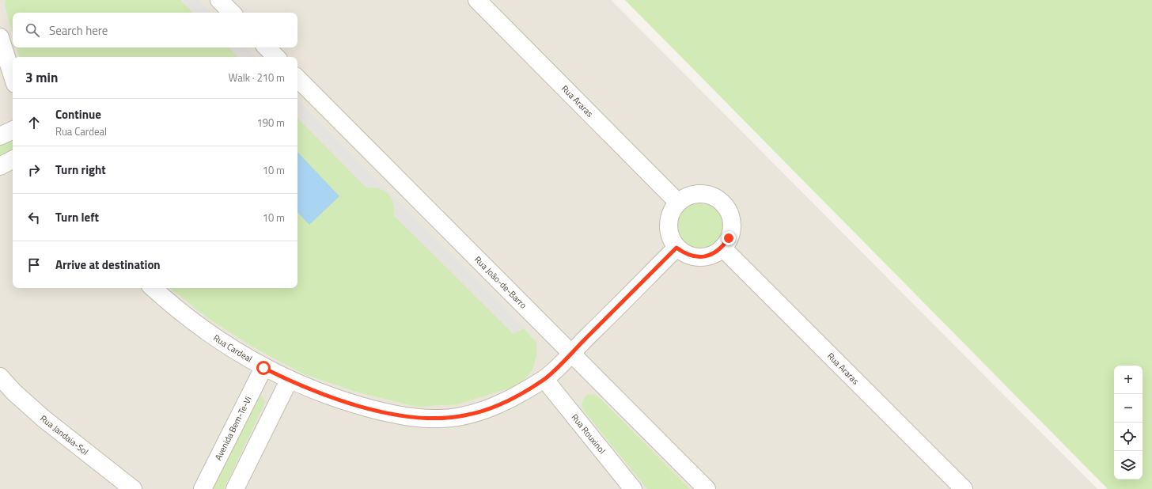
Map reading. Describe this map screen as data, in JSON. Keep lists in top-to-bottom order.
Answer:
{
  "streets": {
    "street": [
      "Rua Araras",
      "Rua João-de-Barro",
      "Rua Cardeal",
      "Avenida Bem-Te-Vi",
      "Rua Rouxinol",
      "Rua Jandaia-Sol"
    ]
  },
  "crossings": [
    ["Rua Araras", "Rua Cardeal"],
    ["Rua João-de-Barro", "Rua Cardeal"],
    ["Rua Cardeal", "Avenida Bem-Te-Vi"],
    ["Rua Cardeal", "Rua Rouxinol"]
  ],
  "page": {
    "search": "Search here",
    "heading": ["3 min", "Walk · 210 m"],
    "list": [
      ["Continue", "Rua Cardeal", "190 m"],
      ["Turn right", "10 m"],
      ["Turn left", "10 m"],
      "Arrive at destination"
    ],
    "map_buttons": ["+", "−"]
  }
}
